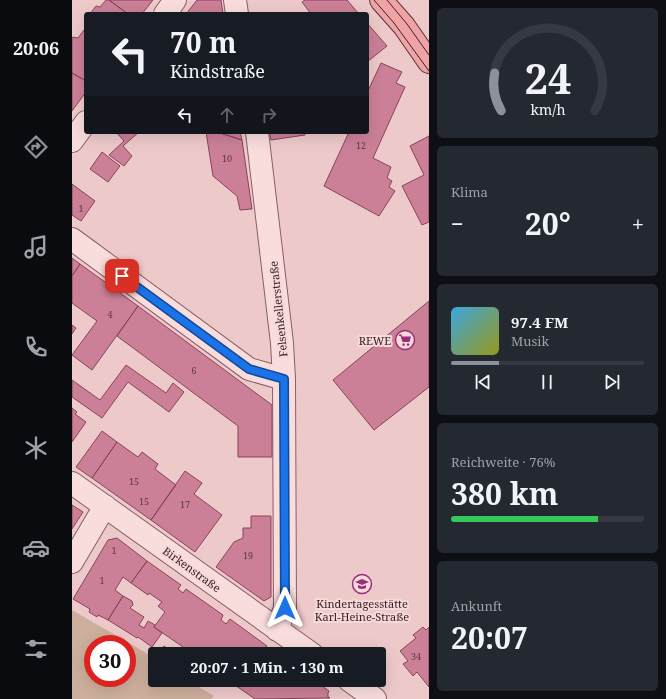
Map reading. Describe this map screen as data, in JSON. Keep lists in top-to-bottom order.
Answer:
{
  "streets": {
    "street": ["Felsenkellerstraße", "Birkenstraße"]
  },
  "crossings": [
    ["Felsenkellerstraße", "Birkenstraße"]
  ],
  "places": {
    "supermarket": ["REWE"],
    "school or university": ["Kindertagesstätte Karl-Heine-Straße"]
  },
  "house_numbers": [
    "12",
    "10",
    "1",
    "4",
    "6",
    "15",
    "15",
    "17",
    "1",
    "19",
    "1",
    "34"
  ],
  "page": {
    "tabs": "20:06",
    "turn": ["70 m", "Kindstraße"],
    "tile": [
      "Klima",
      ["Reichweite · 76%", "380 km"],
      ["Ankunft", "20:07"]
    ],
    "heat": ["−", "20°", "+"],
    "song": ["97.4 FM", "Musik"],
    "limit": "30",
    "trip": "20:07 · 1 Min. · 130 m",
    "gauge": ["24", "km/h"]
  }
}
